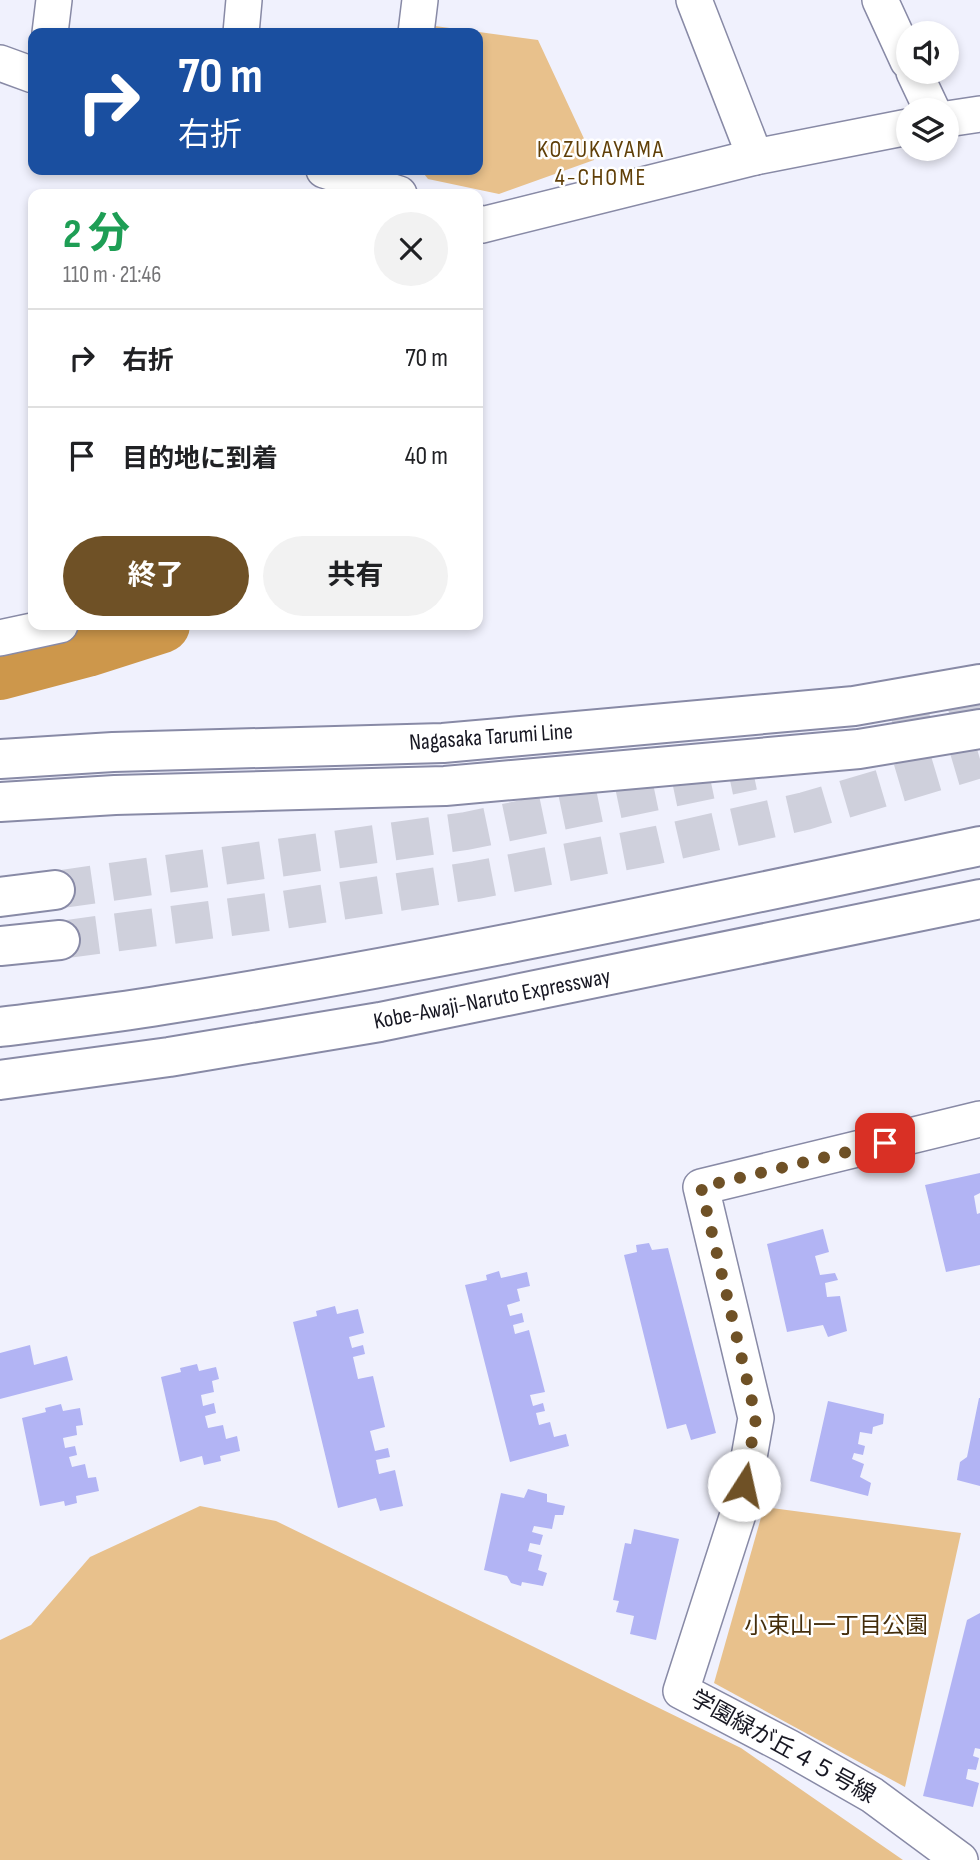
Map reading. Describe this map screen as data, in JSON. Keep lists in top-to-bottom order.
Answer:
{
  "streets": {
    "main road": ["Nagasaka Tarumi Line", "Kobe-Awaji-Naruto Expressway"],
    "street": ["学園緑が丘４５号線"]
  },
  "districts": ["KOZUKAYAMA 4-CHOME"],
  "parks": ["小束山一丁目公園"],
  "page": {
    "turn": ["70 m", "右折"],
    "heading": ["2 分", "110 m · 21:46"],
    "list": [
      {
        "name": "右折",
        "value": "70 m"
      },
      {
        "name": "目的地に到着",
        "value": "40 m"
      }
    ],
    "buttons": ["終了", "共有"]
  }
}
